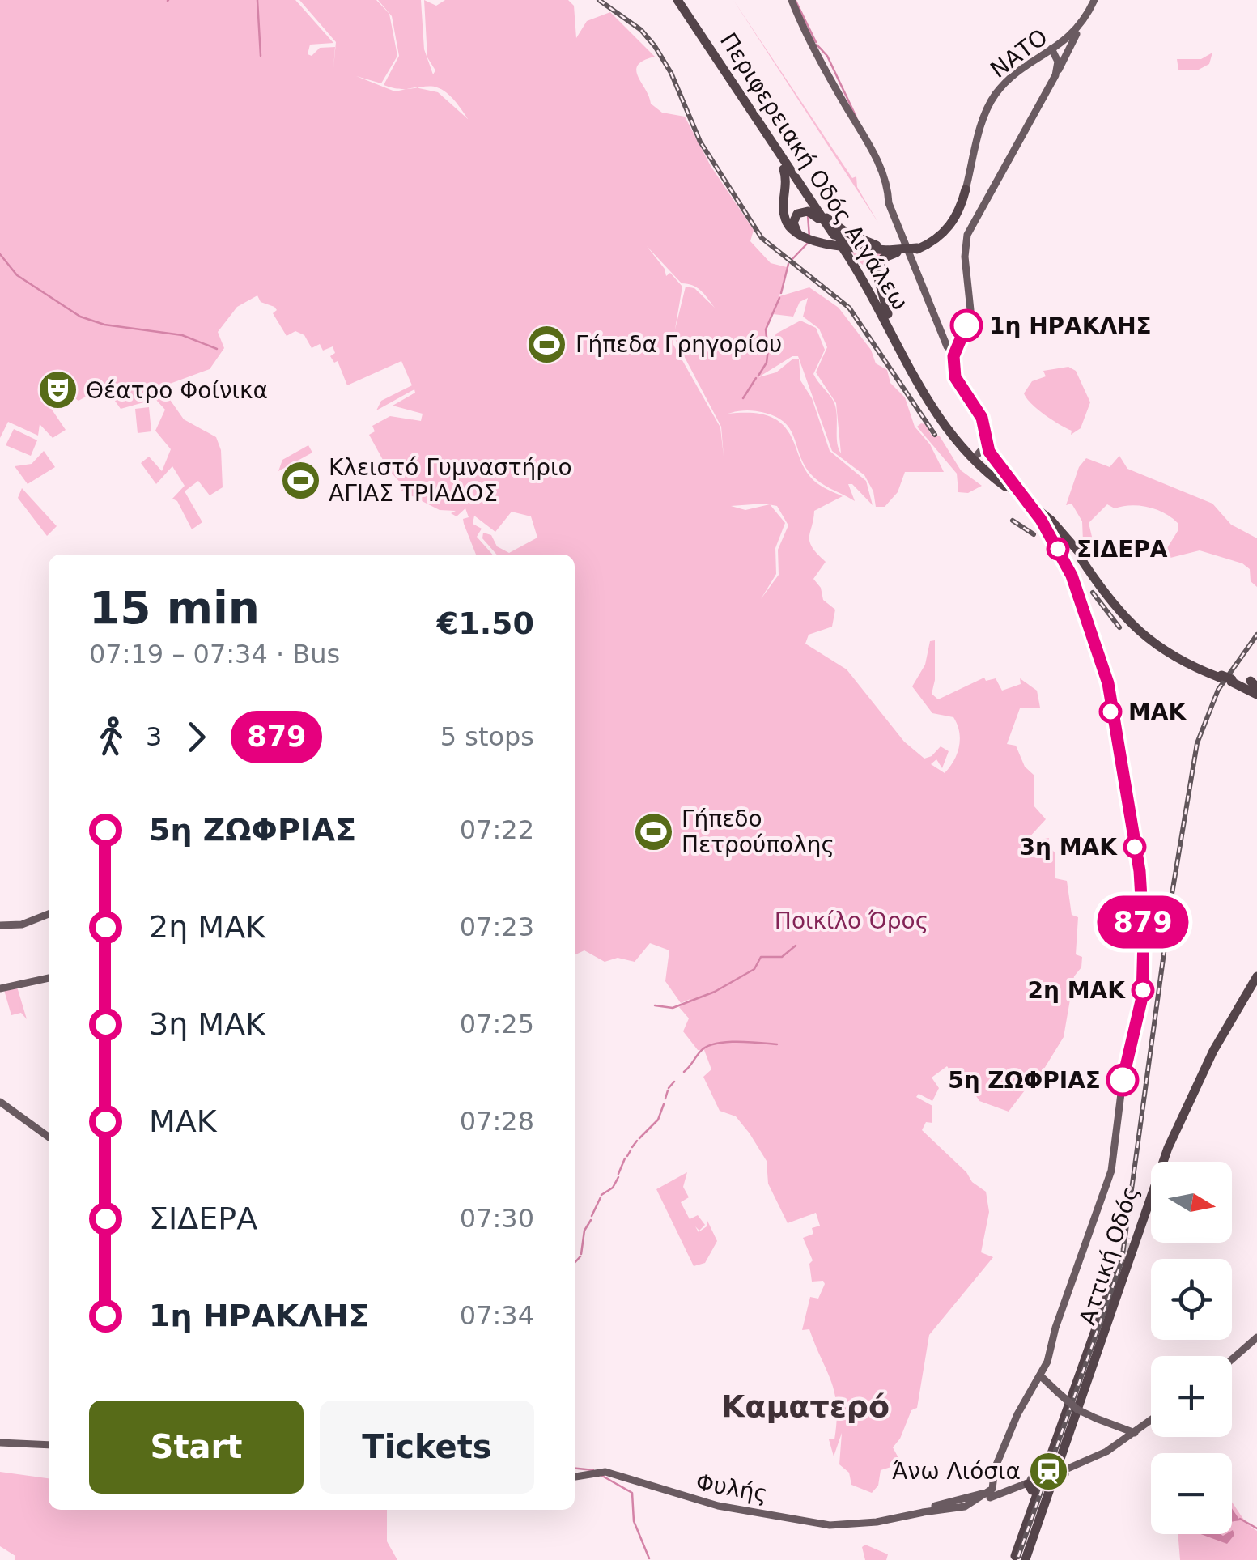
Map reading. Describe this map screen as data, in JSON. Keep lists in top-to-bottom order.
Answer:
{
  "streets": {
    "highway": ["Περιφερειακή Οδός Αιγάλεω", "Αττική Οδός"],
    "main road": ["ΝΑΤΟ", "Φυλής"]
  },
  "districts": ["Καματερό"],
  "parks": ["Ποικίλο Όρος"],
  "places": {
    "other": [
      "1η ΗΡΑΚΛΗΣ",
      "ΣΙΔΕΡΑ",
      "MAK",
      "3η ΜΑΚ",
      "2η ΜΑΚ",
      "5η ΖΩΦΡΙΑΣ"
    ],
    "sports": ["Γήπεδα Γρηγορίου", "Κλειστό Γυμναστήριο ΑΓΙΑΣ ΤΡΙΑΔΟΣ", "Γήπεδο Πετρούπολης"],
    "theatre": ["Θέατρο Φοίνικα"],
    "station": ["Άνω Λιόσια"]
  },
  "lines": ["bus line 879"],
  "north": "right",
  "page": {
    "on_map": "879",
    "heading": ["15 min", "07:19 – 07:34 · Bus", "€1.50"],
    "legs": ["3", "879", "5 stops"],
    "list": [
      {
        "name": "5η ΖΩΦΡΙΑΣ",
        "value": "07:22"
      },
      {
        "name": "2η ΜΑΚ",
        "value": "07:23"
      },
      {
        "name": "3η ΜΑΚ",
        "value": "07:25"
      },
      {
        "name": "MAK",
        "value": "07:28"
      },
      {
        "name": "ΣΙΔΕΡΑ",
        "value": "07:30"
      },
      {
        "name": "1η ΗΡΑΚΛΗΣ",
        "value": "07:34"
      }
    ],
    "map_buttons": ["+", "−"],
    "buttons": ["Start", "Tickets"]
  }
}
